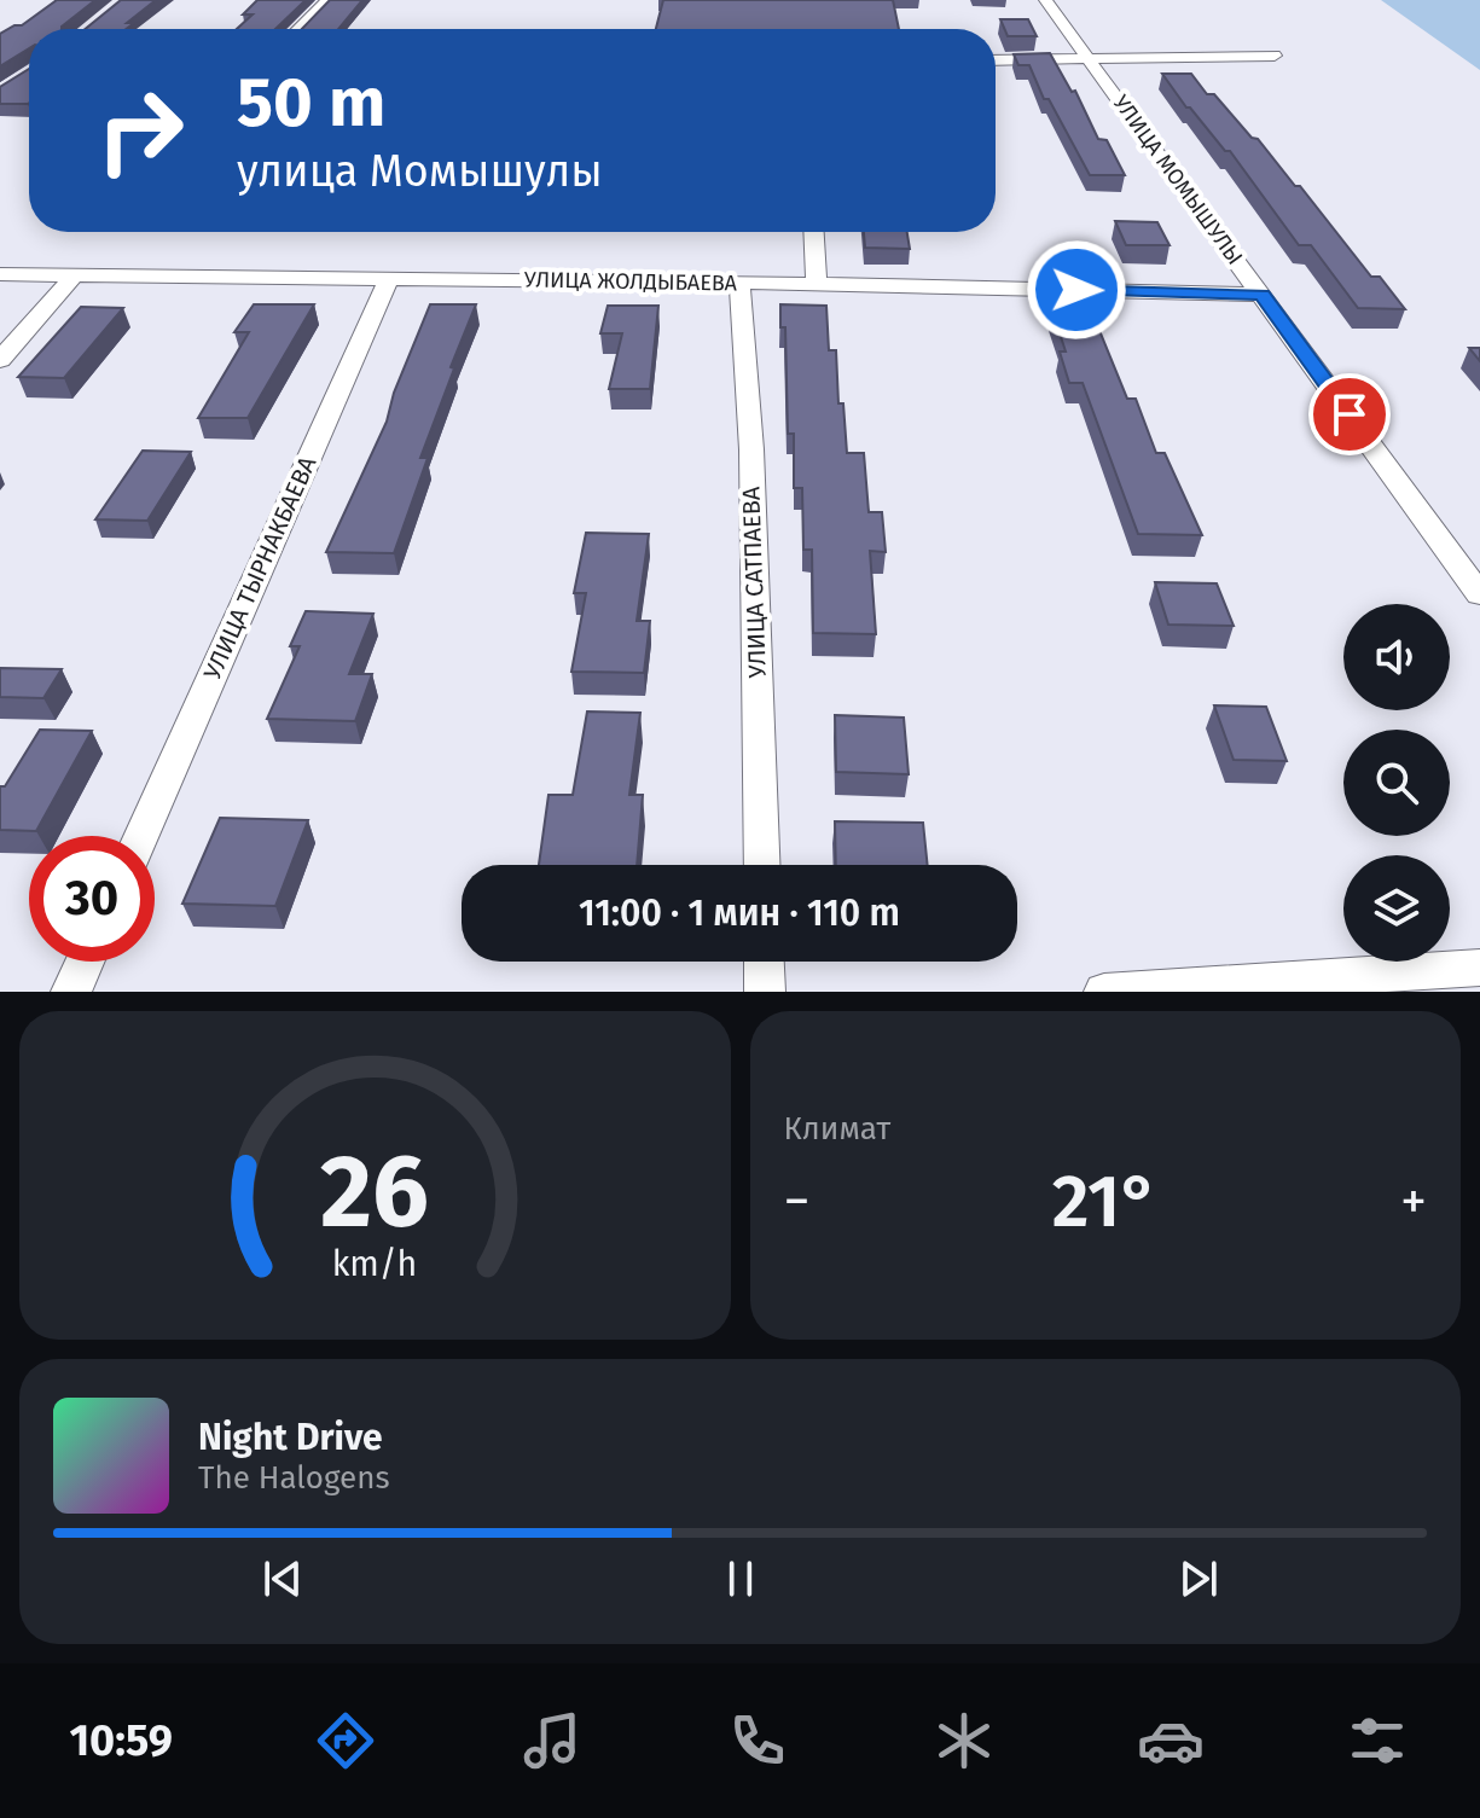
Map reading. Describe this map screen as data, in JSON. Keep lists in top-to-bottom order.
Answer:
{
  "streets": {
    "street": [
      "УЛИЦА МОМЫШУЛЫ",
      "УЛИЦА ЖОЛДЫБАЕВА",
      "УЛИЦА ТЫРНАКБАЕВА",
      "УЛИЦА САТПАЕВА"
    ]
  },
  "crossings": [
    ["УЛИЦА МОМЫШУЛЫ", "УЛИЦА ЖОЛДЫБАЕВА"],
    ["УЛИЦА ЖОЛДЫБАЕВА", "УЛИЦА ТЫРНАКБАЕВА"],
    ["УЛИЦА ЖОЛДЫБАЕВА", "УЛИЦА САТПАЕВА"]
  ],
  "page": {
    "turn": ["50 m", "улица Момышулы"],
    "limit": "30",
    "trip": "11:00 · 1 мин · 110 m",
    "tile": "Климат",
    "heat": ["−", "21°", "+"],
    "song": ["Night Drive", "The Halogens"],
    "tabs": "10:59",
    "gauge": ["26", "km/h"]
  }
}
